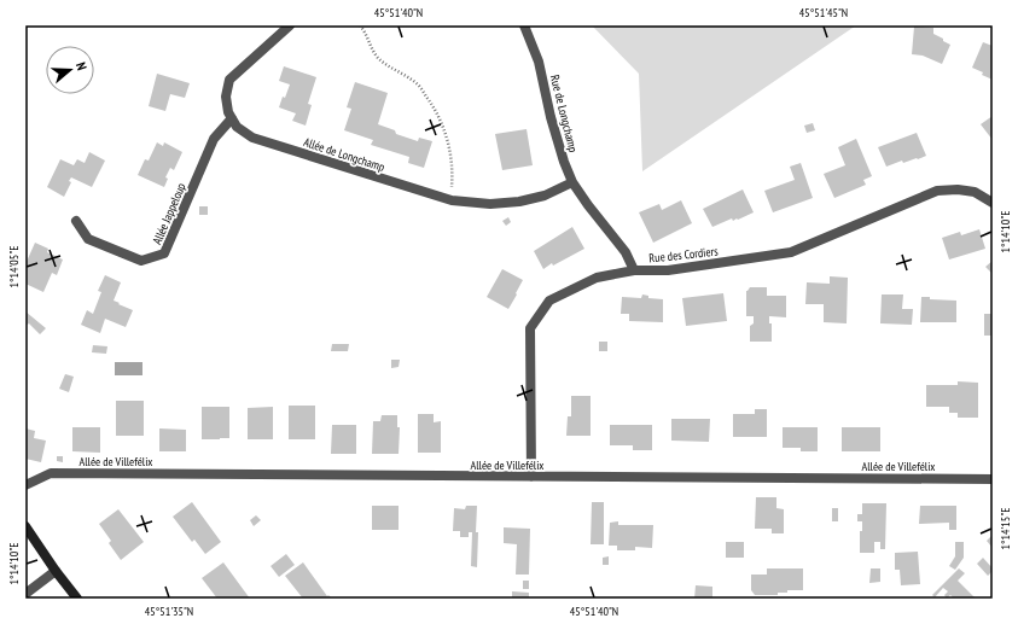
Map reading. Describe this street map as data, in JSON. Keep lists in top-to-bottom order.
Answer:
{
  "streets": {
    "street": [
      "Rue de Longchamp",
      "Allée de Longchamp",
      "Allée Jappeloup",
      "Rue des Cordiers",
      "Allée de Villefélix"
    ]
  },
  "crossings": [
    ["Rue de Longchamp", "Allée de Longchamp"],
    ["Rue de Longchamp", "Rue des Cordiers"],
    ["Allée de Longchamp", "Allée Jappeloup"],
    ["Rue des Cordiers", "Allée de Villefélix"]
  ],
  "north": "right",
  "coordinates": [
    "45°51'40\"N",
    "45°51'45\"N",
    "1°14'10\"E",
    "1°14'05\"E",
    "1°14'15\"E",
    "45°51'35\"N"
  ]
}
